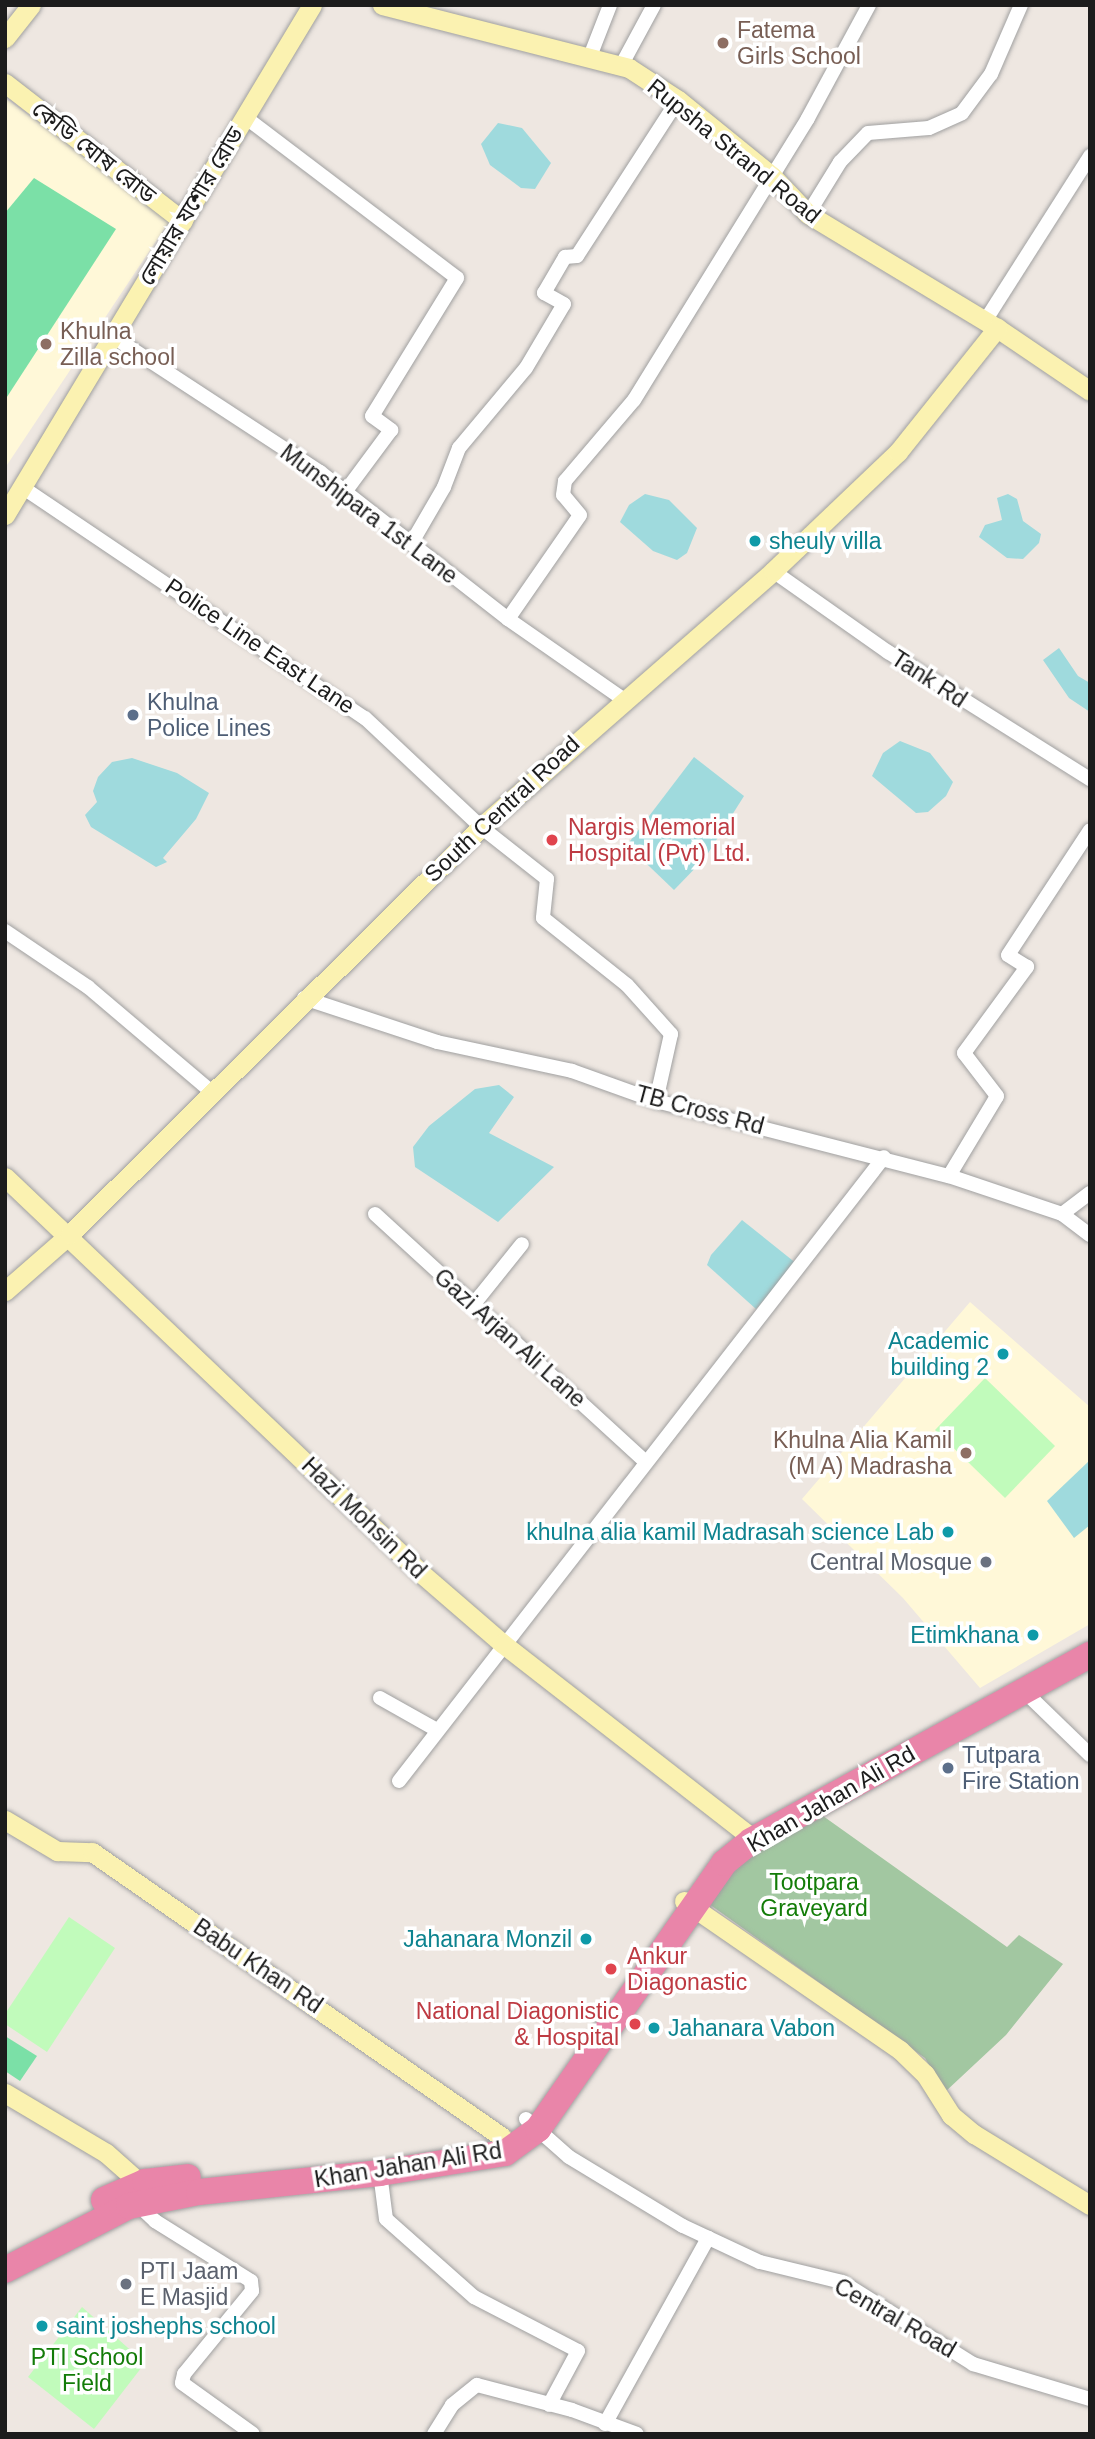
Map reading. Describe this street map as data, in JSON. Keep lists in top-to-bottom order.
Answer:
{
  "streets": {
    "highway": ["Khan Jahan Ali Rd"],
    "street": [
      "Rupsha Strand Road",
      "কেডি ঘোষ রোড",
      "লোয়ার যশোর রোড",
      "Munshipara 1st Lane",
      "Police Line East Lane",
      "Tank Rd",
      "South Central Road",
      "TB Cross Rd",
      "Gazi Arjan Ali Lane",
      "Hazi Mohsin Rd",
      "Babu Khan Rd",
      "Central Road"
    ]
  },
  "crossings": [
    ["Rupsha Strand Road", "South Central Road"],
    ["কেডি ঘোষ রোড", "লোয়ার যশোর রোড"],
    ["লোয়ার যশোর রোড", "Munshipara 1st Lane"],
    ["লোয়ার যশোর রোড", "Police Line East Lane"],
    ["Munshipara 1st Lane", "South Central Road"],
    ["Police Line East Lane", "South Central Road"],
    ["Police Line East Lane", "TB Cross Rd"],
    ["Tank Rd", "South Central Road"],
    ["South Central Road", "TB Cross Rd"],
    ["South Central Road", "Hazi Mohsin Rd"],
    ["Hazi Mohsin Rd", "Khan Jahan Ali Rd"],
    ["Khan Jahan Ali Rd", "Babu Khan Rd"],
    ["Khan Jahan Ali Rd", "Central Road"]
  ],
  "parks": ["Tootpara Graveyard", "PTI School Field"],
  "places": [
    "Fatema Girls School",
    "Khulna Zilla school",
    "sheuly villa",
    "Khulna Police Lines",
    "Nargis Memorial Hospital (Pvt) Ltd.",
    "Academic building 2",
    "Khulna Alia Kamil (M A) Madrasha",
    "khulna alia kamil Madrasah science Lab",
    "Central Mosque",
    "Etimkhana",
    "Tutpara Fire Station",
    "Jahanara Monzil",
    "Ankur Diagonastic",
    "National Diagonistic & Hospital",
    "Jahanara Vabon",
    "PTI Jaam E Masjid",
    "saint joshephs school"
  ]
}
